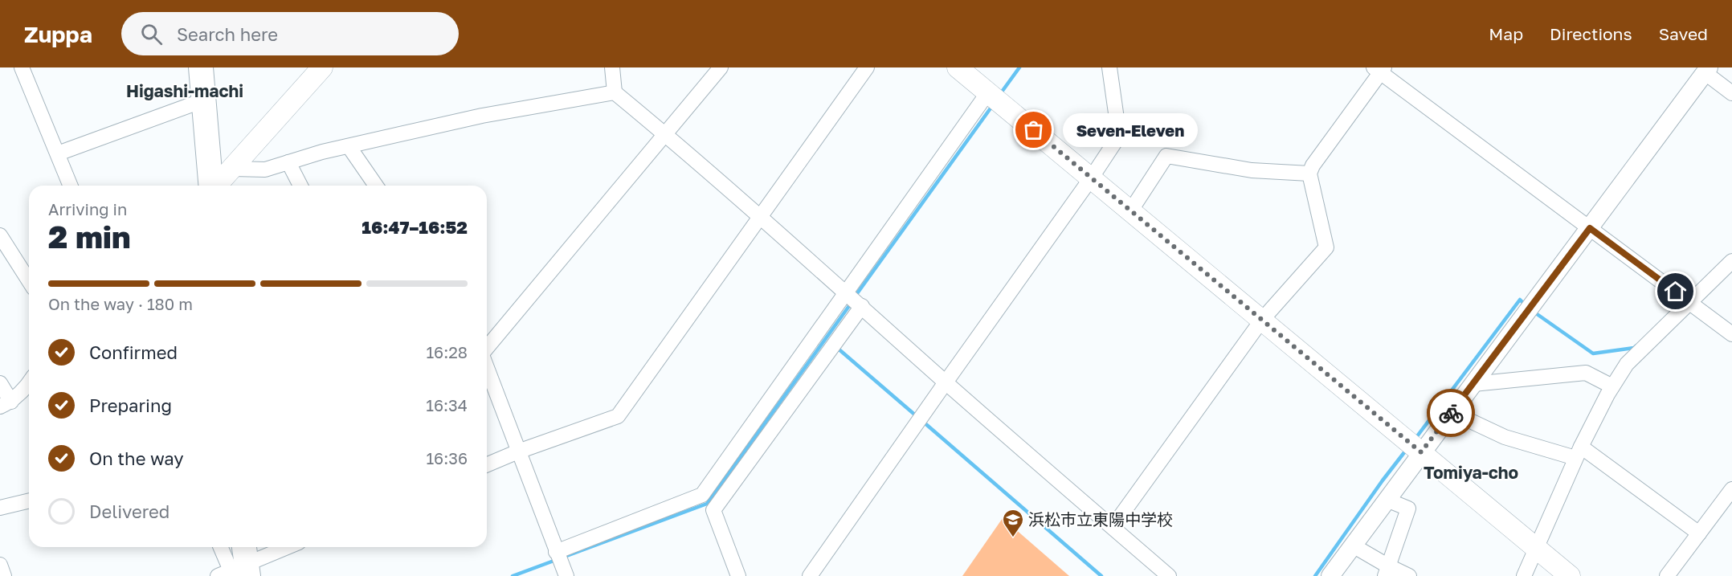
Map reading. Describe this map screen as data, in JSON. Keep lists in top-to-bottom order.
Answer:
{
  "districts": ["Higashi-machi", "Tomiya-cho"],
  "places": {
    "other": ["Seven-Eleven"],
    "school or university": ["浜松市立東陽中学校"]
  },
  "page": {
    "header": "Zuppa",
    "search": "Search here",
    "nav": ["Map", "Directions", "Saved"],
    "bubble": "Seven-Eleven",
    "heading": ["2 min", "Arriving in", "16:47–16:52"],
    "bar": "On the way · 180 m",
    "list": [
      ["Confirmed", "16:28"],
      ["Preparing", "16:34"],
      ["On the way", "16:36"],
      "Delivered"
    ]
  }
}
